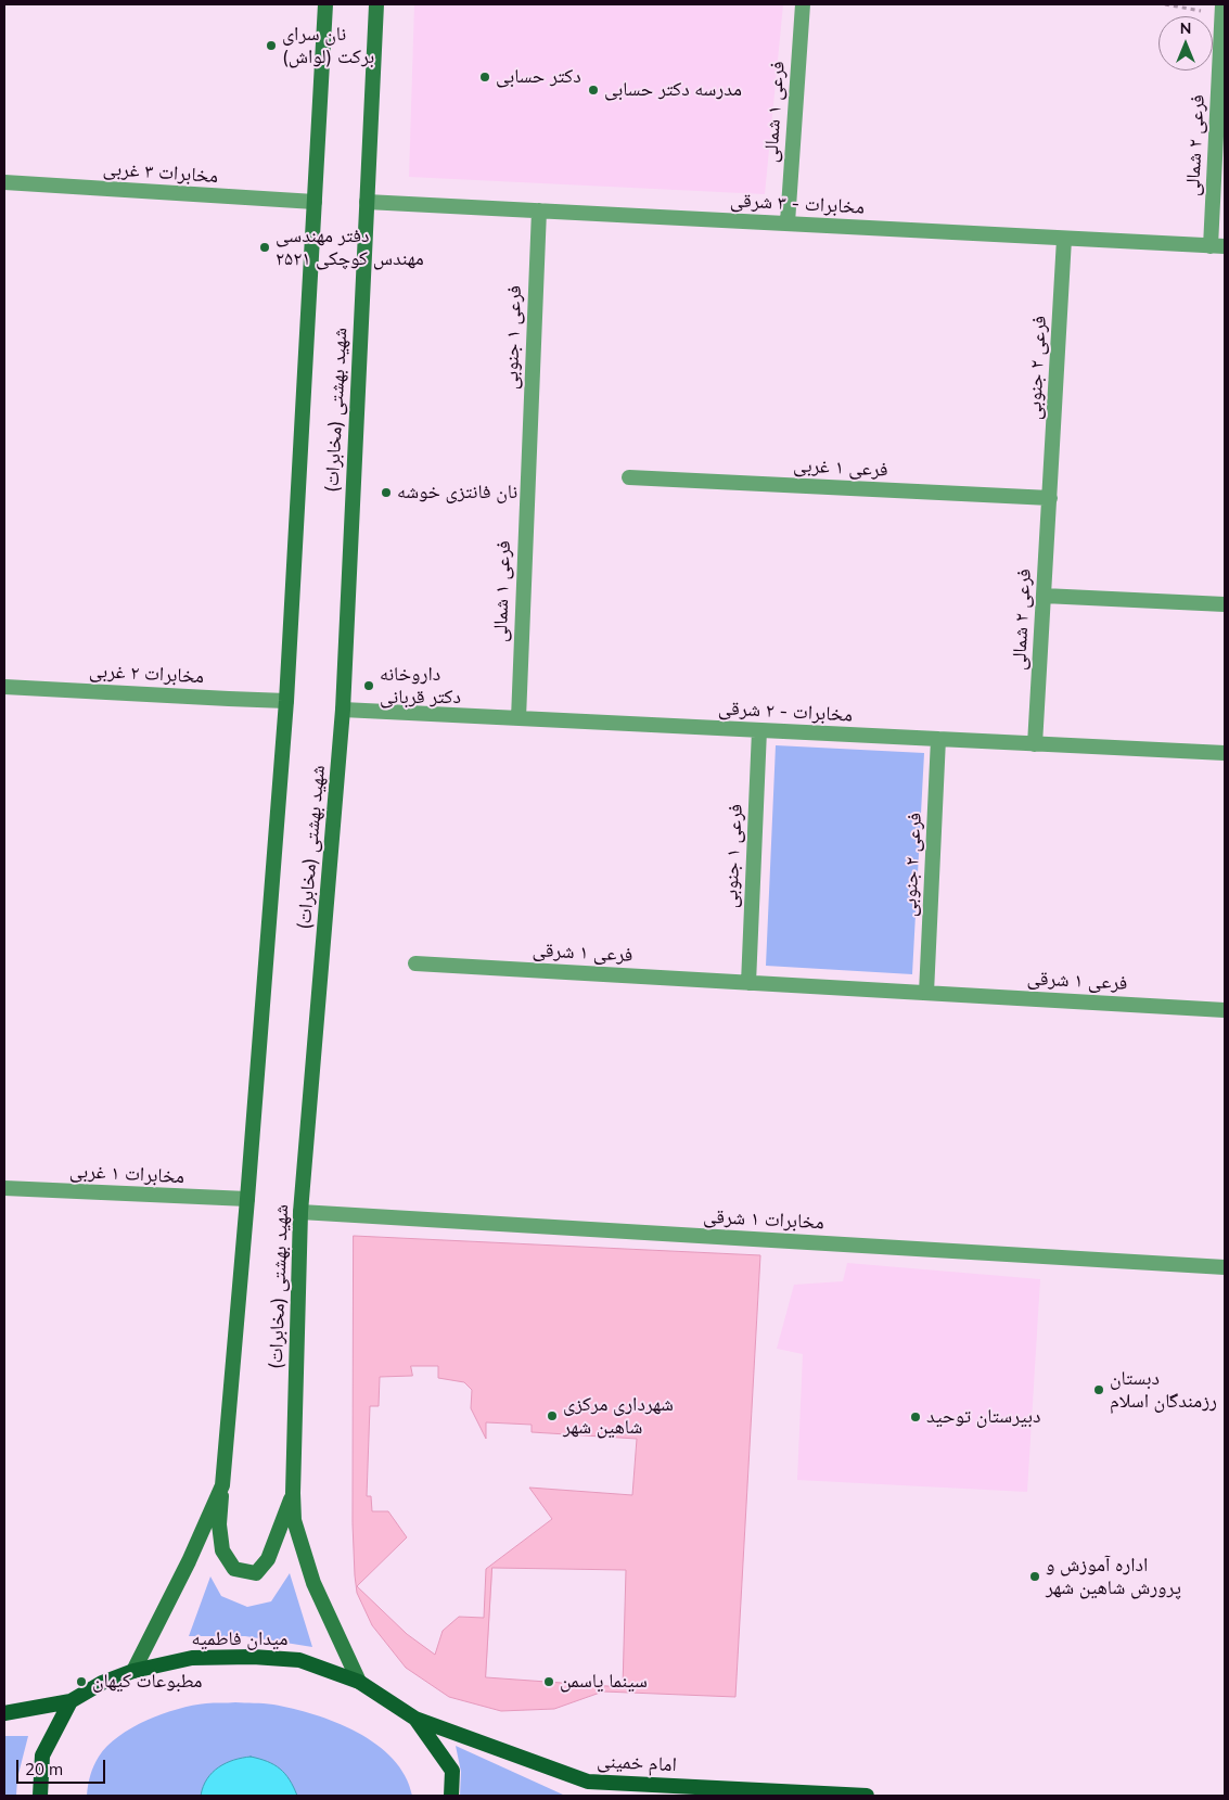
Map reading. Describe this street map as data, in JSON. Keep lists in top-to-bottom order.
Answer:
{
  "streets": {
    "main road": ["شهید بهشتی (مخابرات)", "میدان فاطمیه", "امام خمینی"],
    "street": [
      "فرعی ۱ شمالی",
      "فرعی ۲ شمالی",
      "مخابرات ۳ غربی",
      "مخابرات - ۳ شرقی",
      "فرعی ۱ جنوبی",
      "فرعی ۲ جنوبی",
      "فرعی ۱ غربی",
      "مخابرات ۲ غربی",
      "مخابرات - ۲ شرقی",
      "فرعی ۱ شرقی",
      "مخابرات ۱ غربی",
      "مخابرات ۱ شرقی"
    ]
  },
  "crossings": [
    ["فرعی ۱ شمالی", "مخابرات - ۳ شرقی"],
    ["فرعی ۱ شمالی", "فرعی ۱ جنوبی"],
    ["فرعی ۱ شمالی", "مخابرات - ۲ شرقی"],
    ["فرعی ۲ شمالی", "مخابرات - ۳ شرقی"],
    ["فرعی ۲ شمالی", "فرعی ۲ جنوبی"],
    ["فرعی ۲ شمالی", "فرعی ۱ غربی"],
    ["فرعی ۲ شمالی", "مخابرات - ۲ شرقی"],
    ["مخابرات ۳ غربی", "شهید بهشتی (مخابرات)"],
    ["مخابرات - ۳ شرقی", "فرعی ۱ جنوبی"],
    ["مخابرات - ۳ شرقی", "فرعی ۲ جنوبی"],
    ["مخابرات - ۳ شرقی", "شهید بهشتی (مخابرات)"],
    ["فرعی ۱ جنوبی", "مخابرات - ۲ شرقی"],
    ["فرعی ۱ جنوبی", "فرعی ۱ شرقی"],
    ["فرعی ۲ جنوبی", "فرعی ۱ غربی"],
    ["فرعی ۲ جنوبی", "مخابرات - ۲ شرقی"],
    ["فرعی ۲ جنوبی", "فرعی ۱ شرقی"],
    ["شهید بهشتی (مخابرات)", "مخابرات ۲ غربی"],
    ["شهید بهشتی (مخابرات)", "مخابرات - ۲ شرقی"],
    ["شهید بهشتی (مخابرات)", "مخابرات ۱ غربی"],
    ["شهید بهشتی (مخابرات)", "مخابرات ۱ شرقی"],
    ["شهید بهشتی (مخابرات)", "میدان فاطمیه"],
    ["میدان فاطمیه", "امام خمینی"]
  ],
  "places": [
    "نان سرای برکت (لواش)",
    "دکتر حسابی",
    "مدرسه دکتر حسابی",
    "دفتر مهندسی ۲۵۲۱ مهندس کوچکی",
    "نان فانتزی خوشه",
    "داروخانه دکتر قربانی",
    "دبستان رزمندگان اسلام",
    "شهرداری مرکزی شاهین شهر",
    "دبیرستان توحید",
    "اداره آموزش و پرورش شاهین شهر",
    "مطبوعات کیهان",
    "سینما یاسمن"
  ],
  "scale_bar": "20 m",
  "north": "top"
}
